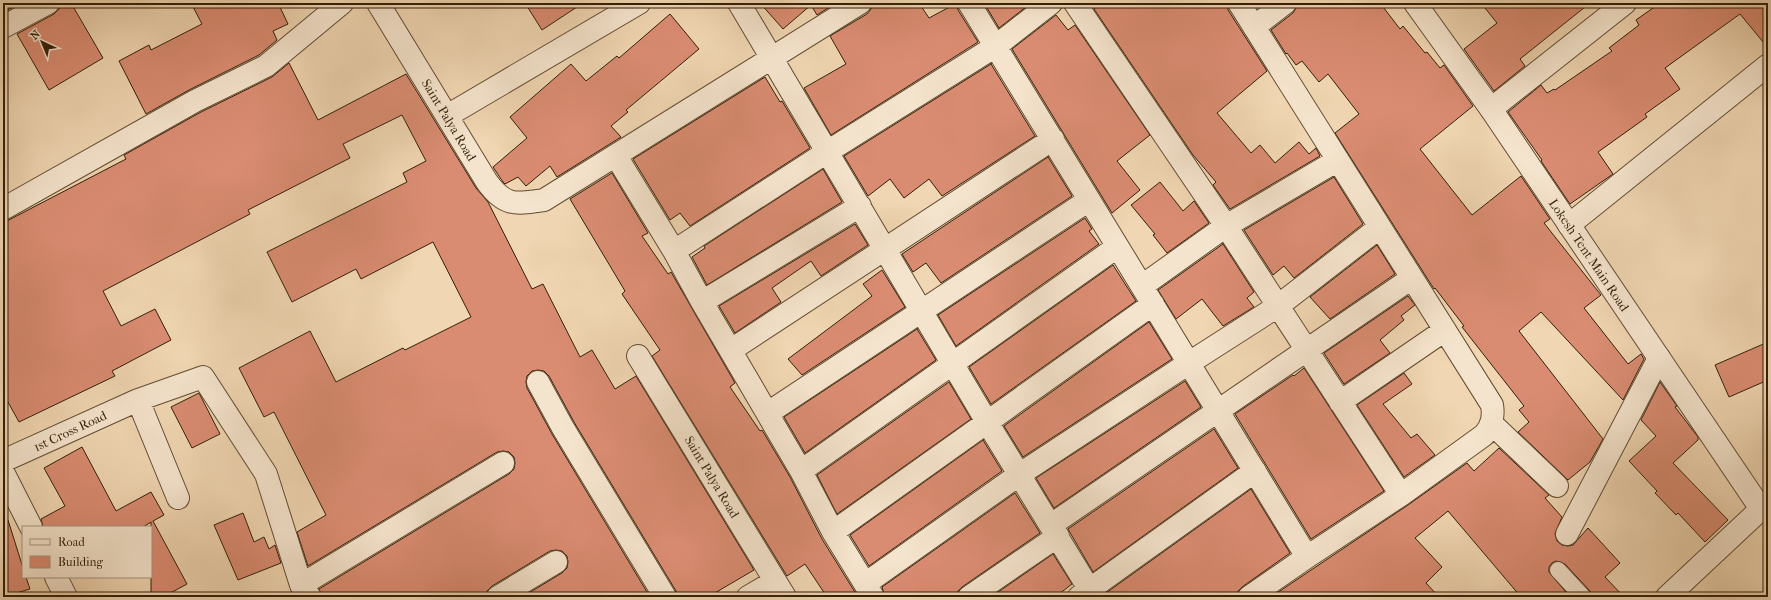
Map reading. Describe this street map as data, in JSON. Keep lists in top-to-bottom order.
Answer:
{
  "streets": {
    "street": ["Saint Palya Road", "Lokesh Tent Main Road", "1st Cross Road"]
  },
  "legend": ["Road", "Building"],
  "north": "top left"
}
